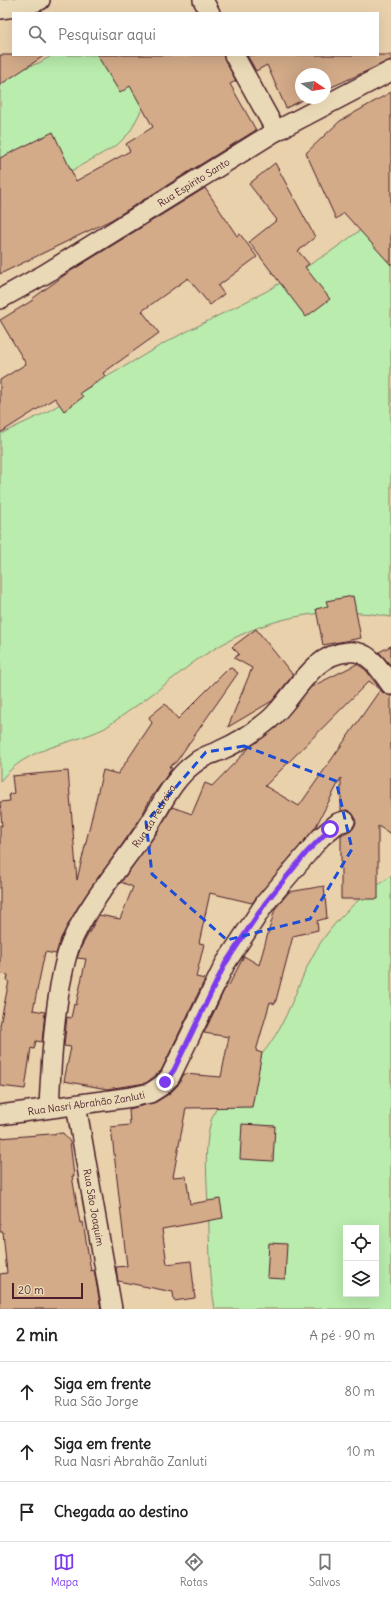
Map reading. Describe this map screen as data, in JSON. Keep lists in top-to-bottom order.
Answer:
{
  "streets": {
    "street": [
      "Rua Espírito Santo",
      "Rua da Pedreira",
      "Rua Nasri Abrahão Zanluti",
      "Rua São Joaquim"
    ]
  },
  "crossings": [
    ["Rua da Pedreira", "Rua Nasri Abrahão Zanluti"],
    ["Rua Nasri Abrahão Zanluti", "Rua São Joaquim"]
  ],
  "scale_bar": "20 m",
  "north": "right",
  "page": {
    "search": "Pesquisar aqui",
    "scale": "20 m",
    "heading": ["2 min", "A pé · 90 m"],
    "list": [
      ["Siga em frente", "Rua São Jorge", "80 m"],
      ["Siga em frente", "Rua Nasri Abrahão Zanluti", "10 m"],
      "Chegada ao destino"
    ],
    "nav": ["Mapa", "Rotas", "Salvos"]
  }
}
